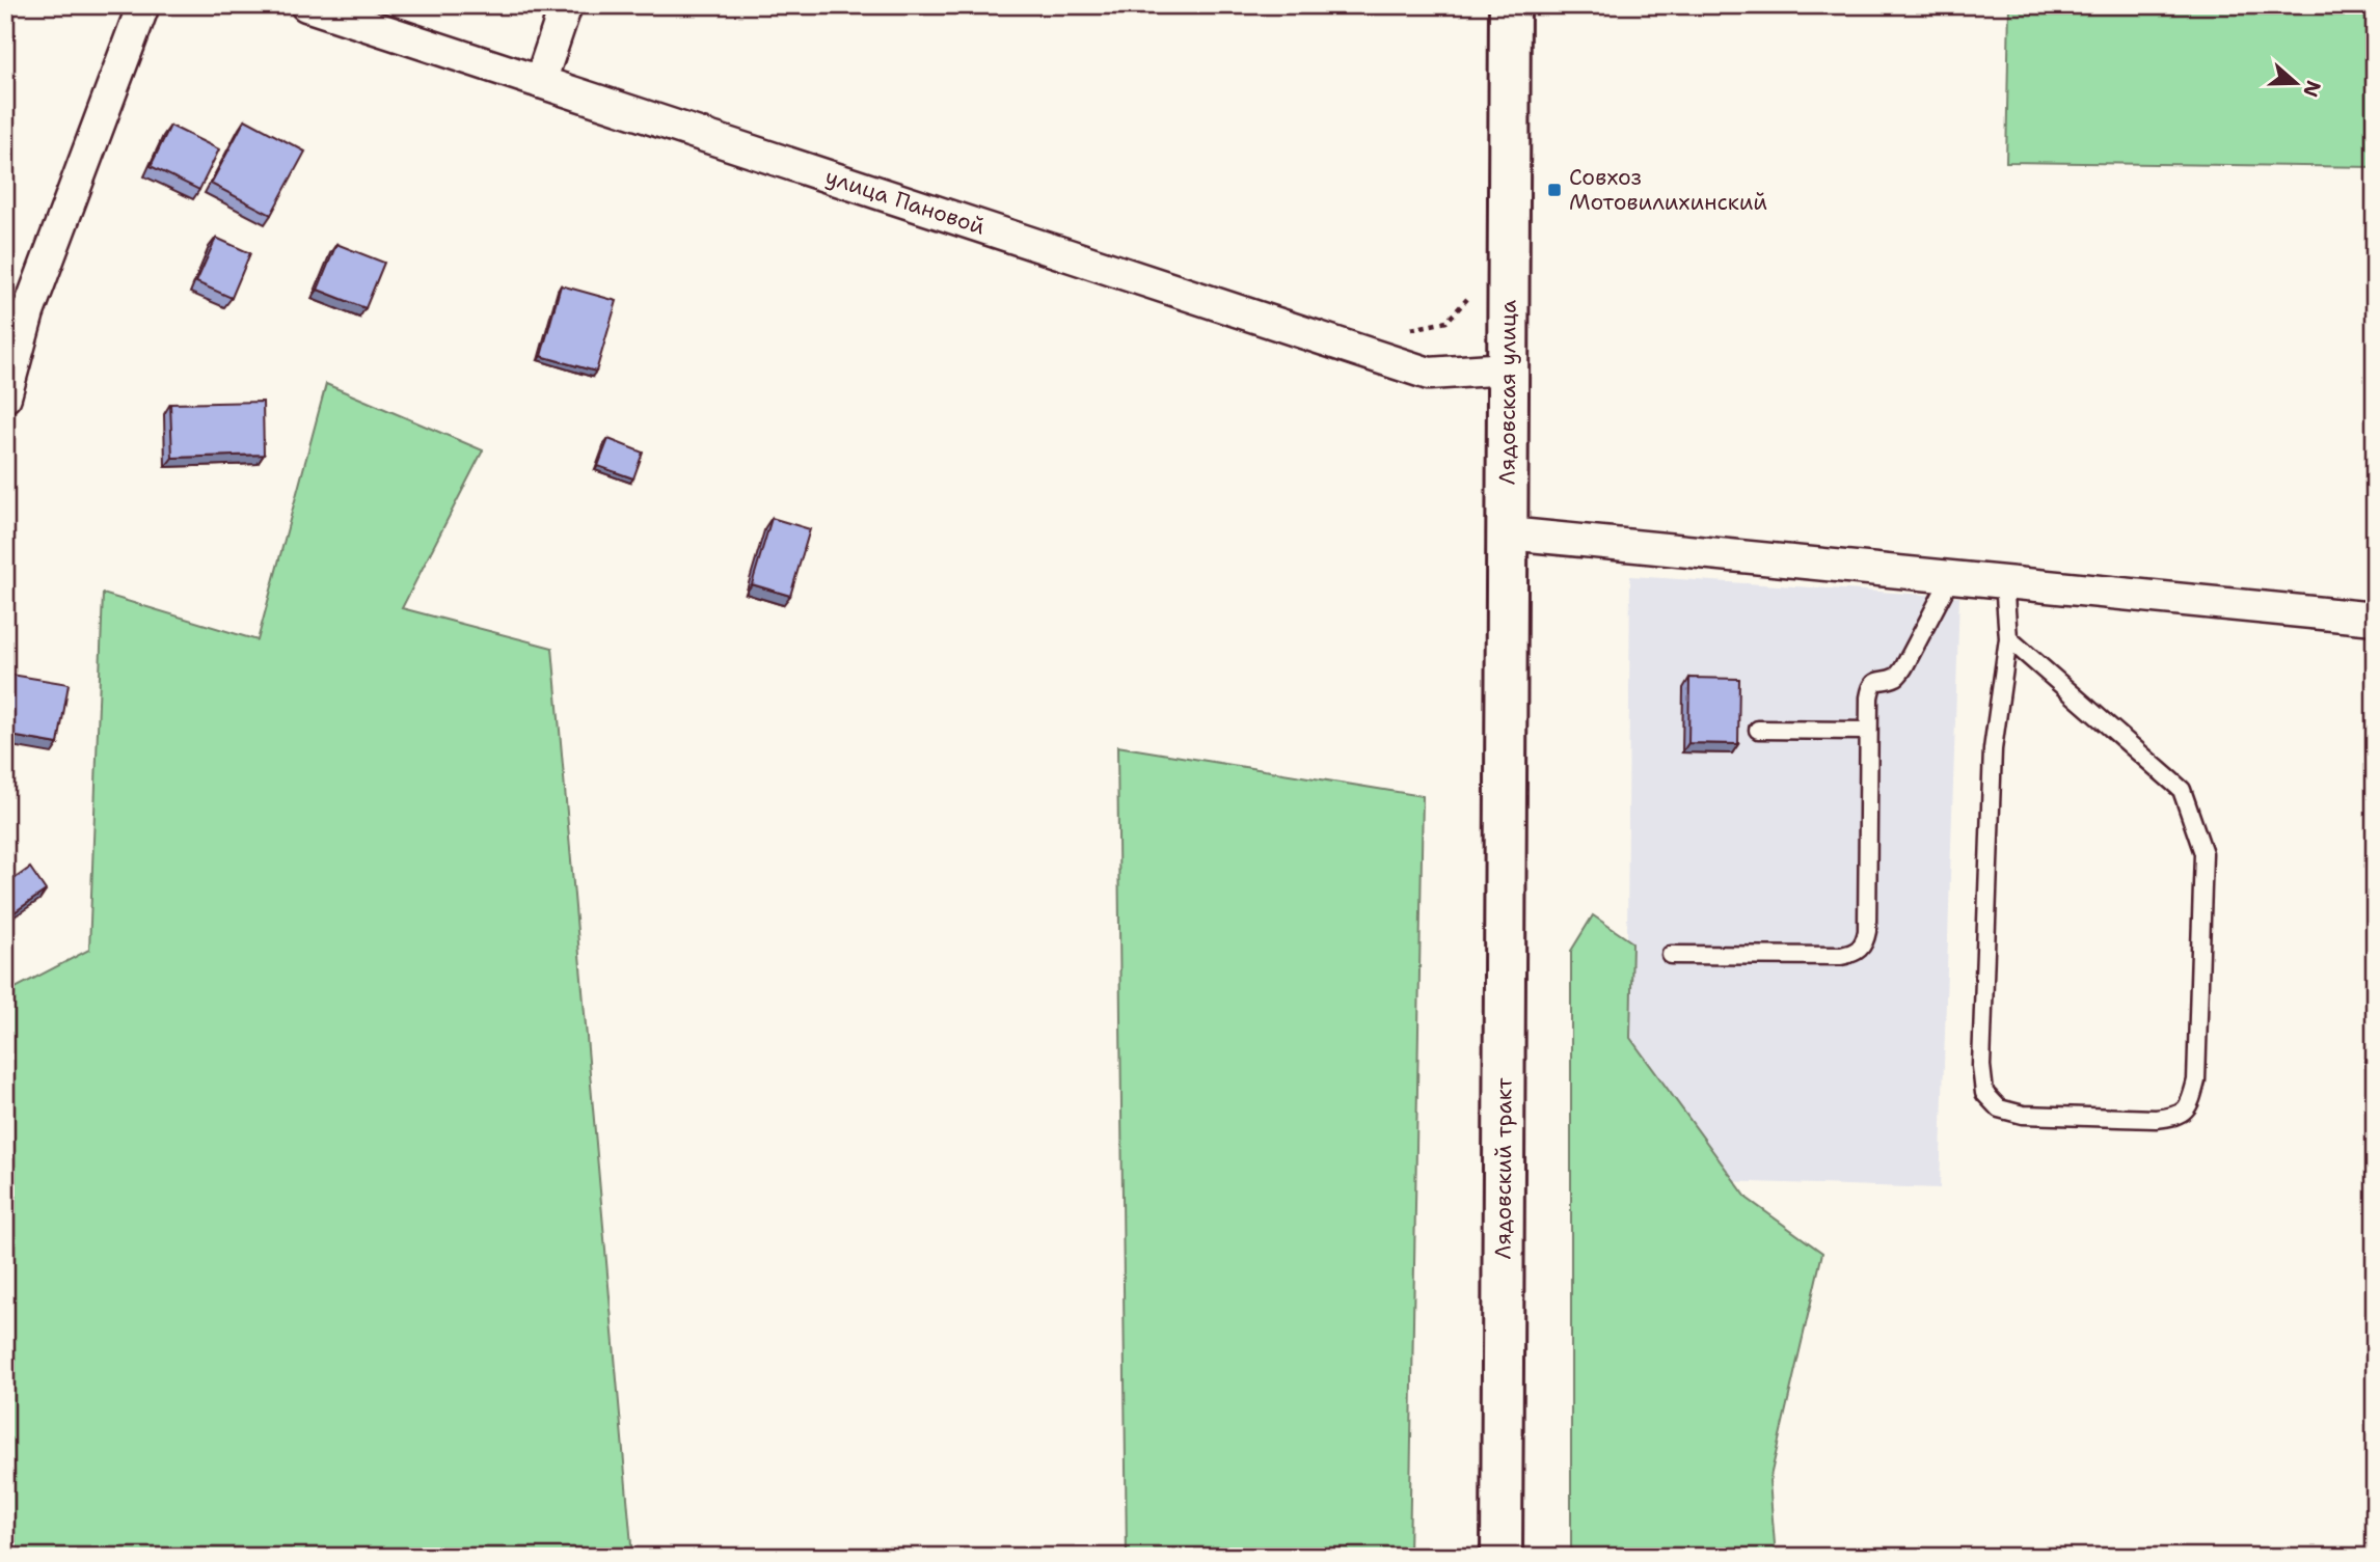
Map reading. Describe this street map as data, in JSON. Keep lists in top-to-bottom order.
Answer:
{
  "streets": {
    "main road": ["Лядовская улица", "Лядовский тракт"],
    "street": ["улица Пановой"]
  },
  "crossings": [
    ["улица Пановой", "Лядовская улица"],
    ["Лядовская улица", "Лядовский тракт"]
  ],
  "places": {
    "transit": ["Совхоз Мотовилихинский"]
  },
  "north": "right"
}
